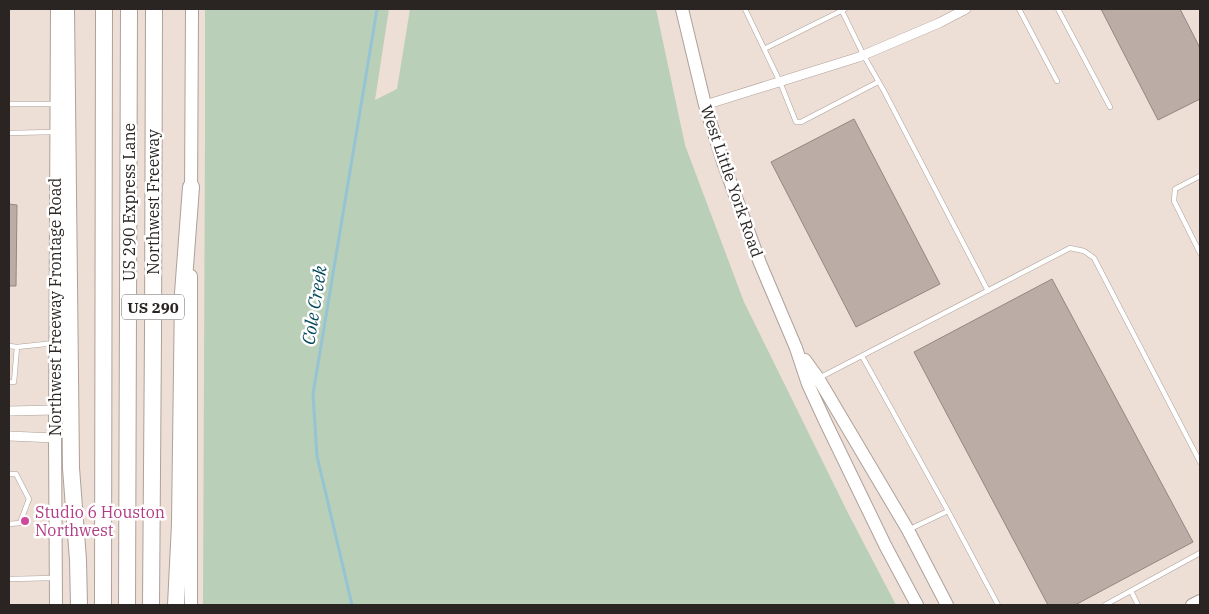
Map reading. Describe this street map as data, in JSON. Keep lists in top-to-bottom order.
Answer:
{
  "streets": {
    "highway": ["US 290 Express Lane", "Northwest Freeway", "US 290"],
    "main road": ["West Little York Road", "Northwest Freeway Frontage Road"]
  },
  "water": ["Cole Creek"],
  "places": ["Studio 6 Houston Northwest"]
}
